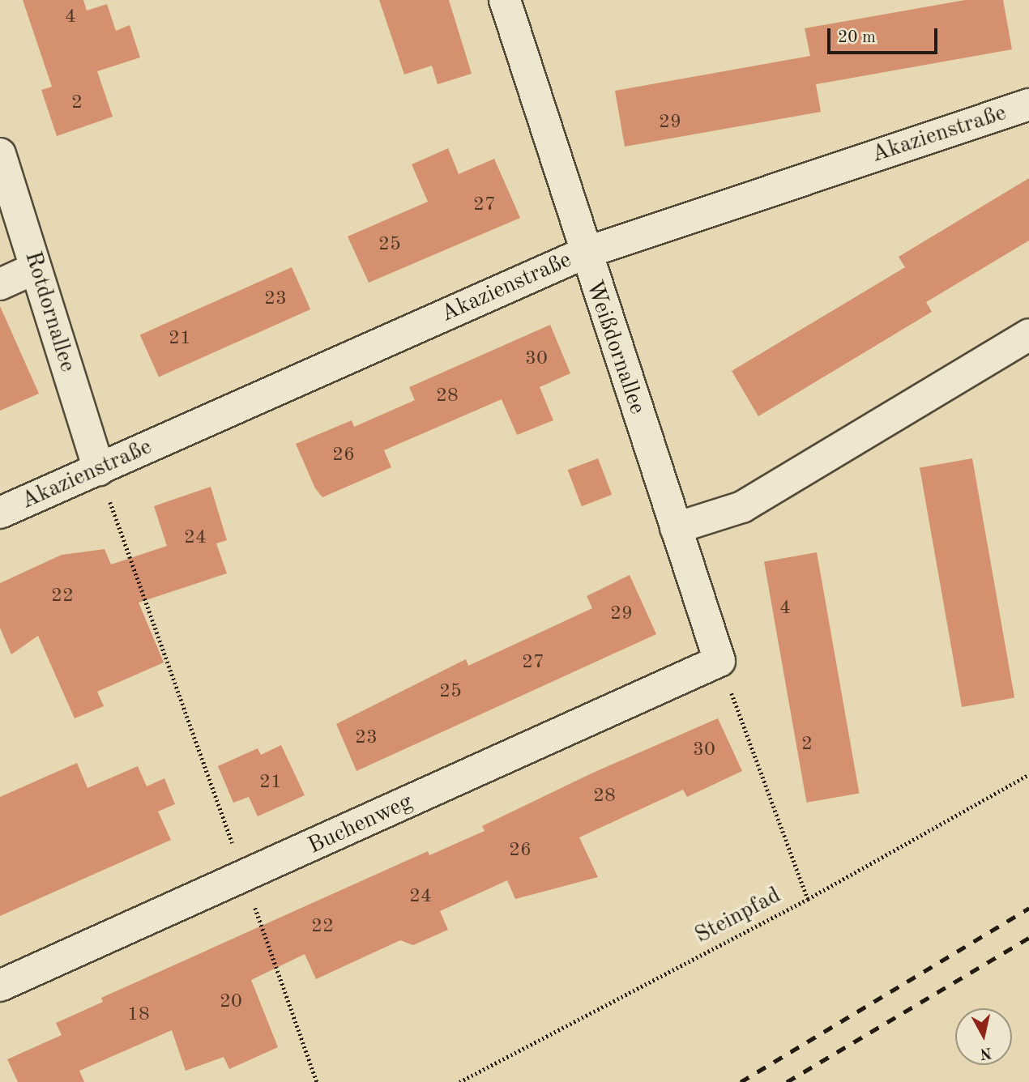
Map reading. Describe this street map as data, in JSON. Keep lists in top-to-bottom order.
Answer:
{
  "streets": {
    "street": [
      "Akazienstraße",
      "Rotdornallee",
      "Weißdornallee",
      "Buchenweg"
    ],
    "path": ["Steinpfad"]
  },
  "crossings": [
    ["Akazienstraße", "Rotdornallee"],
    ["Akazienstraße", "Weißdornallee"],
    ["Weißdornallee", "Buchenweg"]
  ],
  "house_numbers": [
    "4",
    "2",
    "29",
    "27",
    "25",
    "23",
    "21",
    "30",
    "28",
    "26",
    "24",
    "22",
    "4",
    "29",
    "27",
    "25",
    "23",
    "2",
    "30",
    "21",
    "28",
    "26",
    "24",
    "22",
    "20",
    "18"
  ],
  "scale_bar": "20 m",
  "north": "bottom"
}
